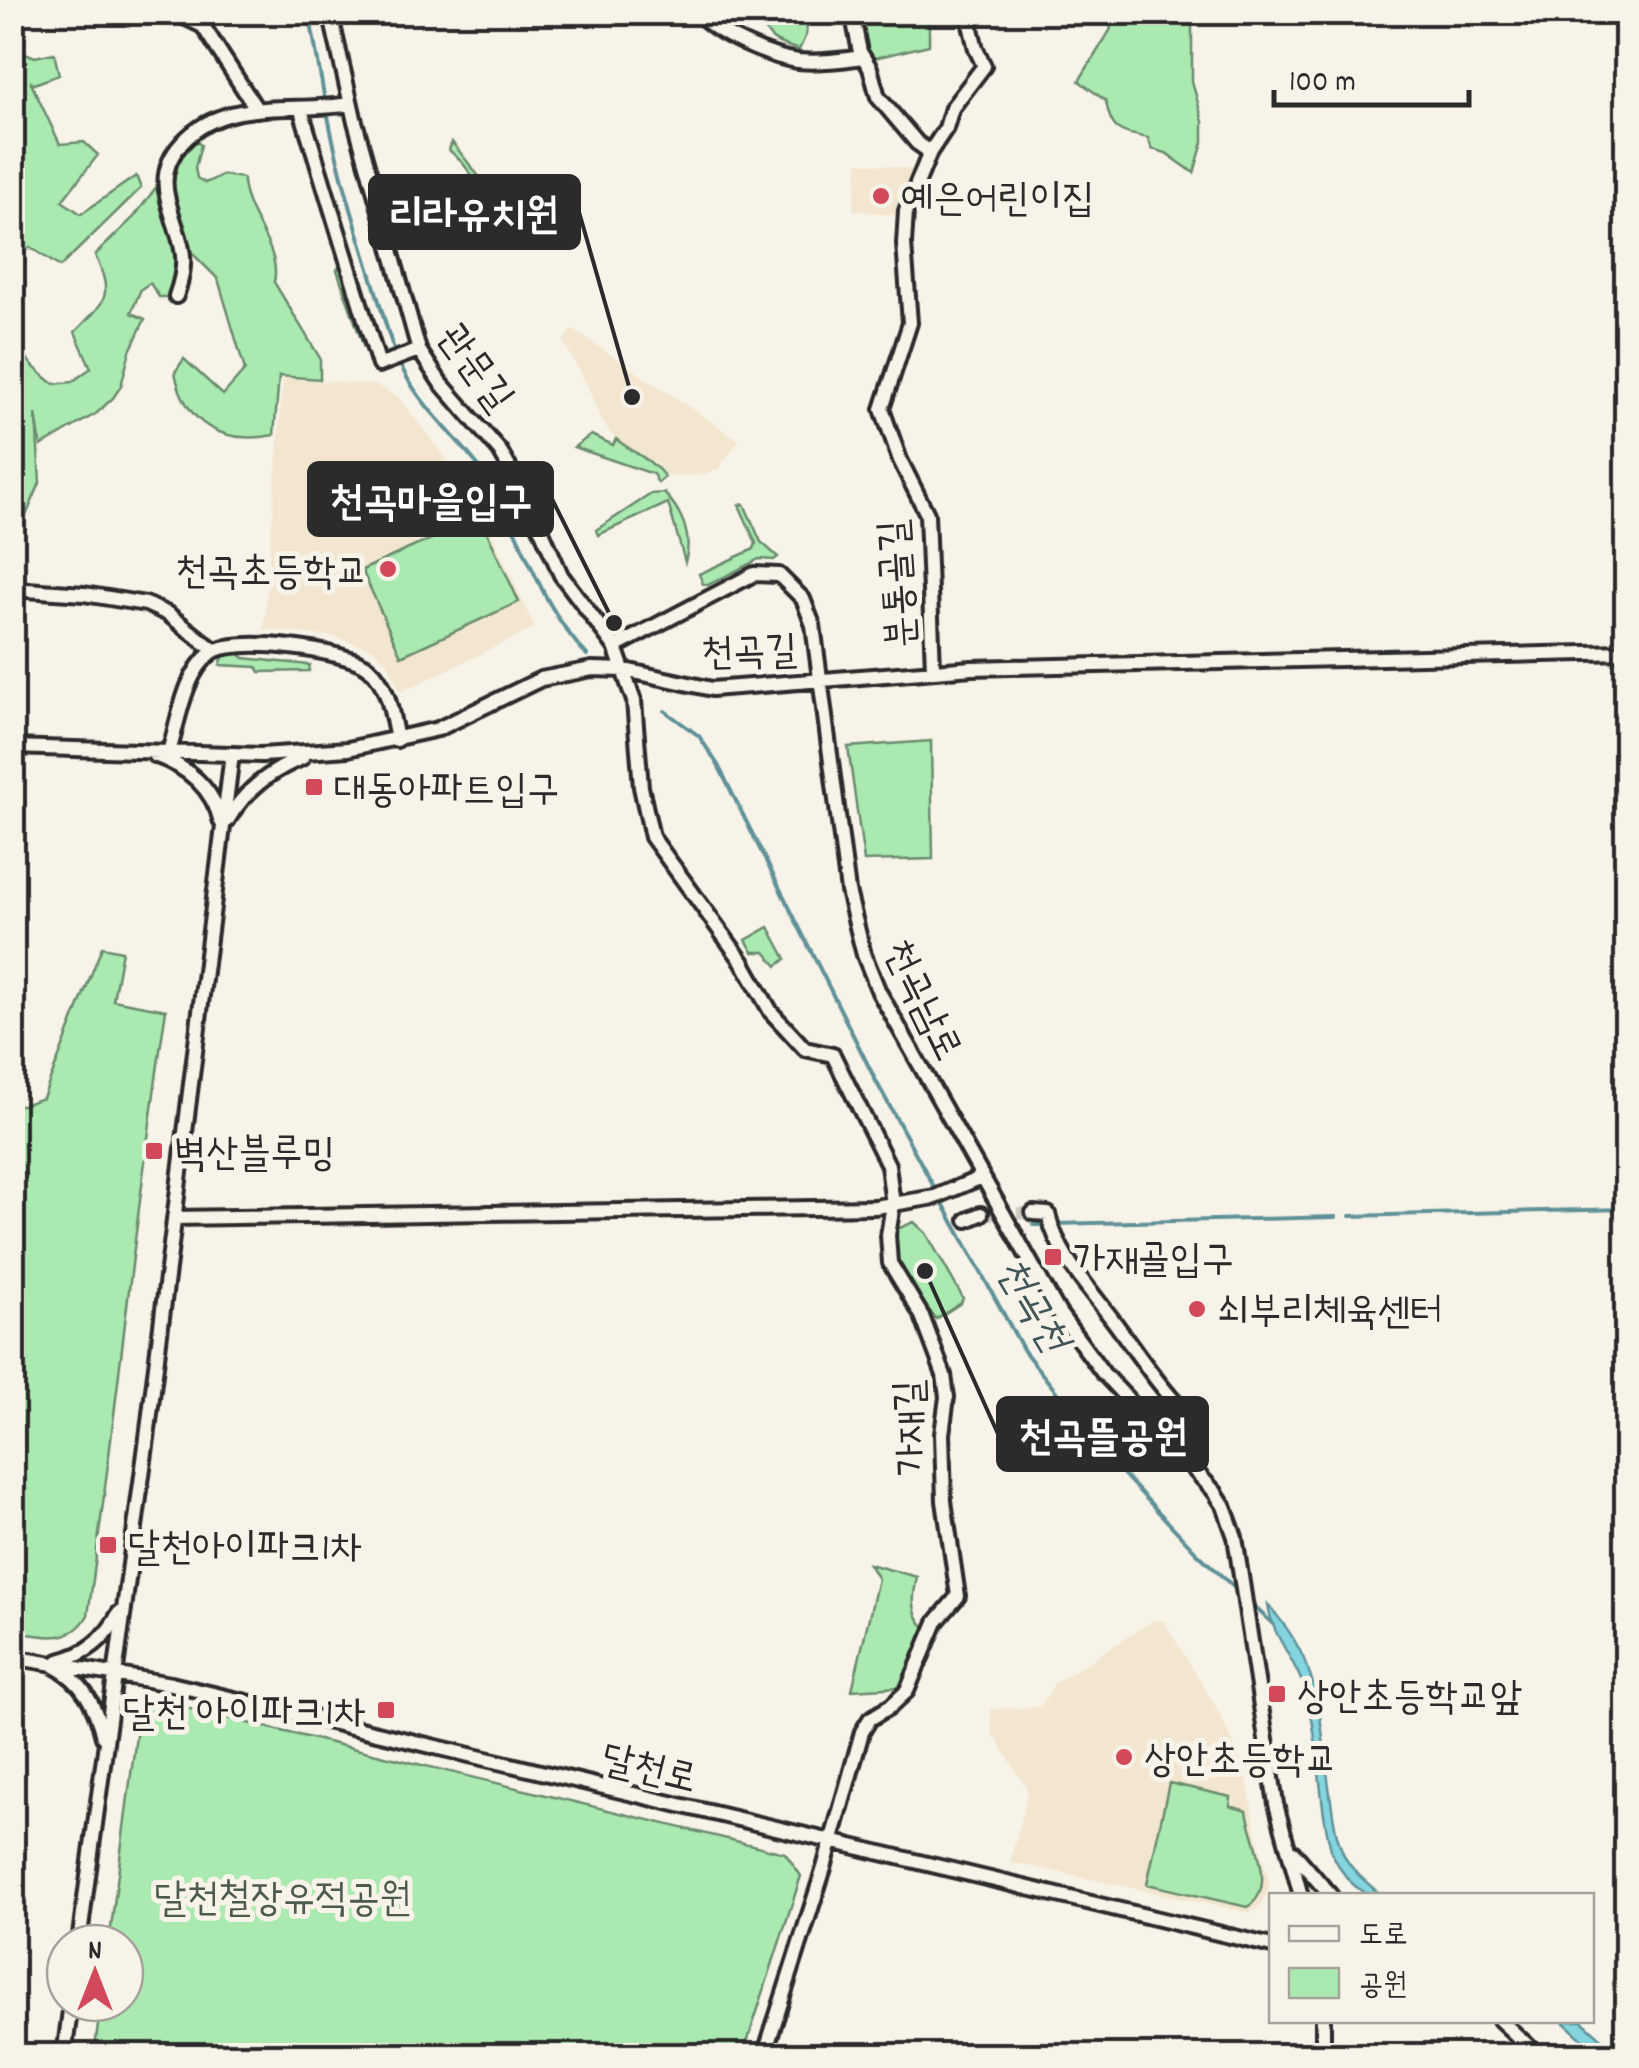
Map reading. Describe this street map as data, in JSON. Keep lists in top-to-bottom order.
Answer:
{
  "streets": {
    "street": [
      "관문길",
      "분통골길",
      "천곡길",
      "천곡남로",
      "가재길",
      "달천로"
    ]
  },
  "crossings": [
    ["관문길", "천곡길"],
    ["관문길", "천곡남로"],
    ["관문길", "가재길"],
    ["분통골길", "천곡길"],
    ["천곡길", "천곡남로"],
    ["천곡길", "가재길"],
    ["가재길", "달천로"]
  ],
  "water": ["천곡천"],
  "parks": ["달천철장유적공원"],
  "places": {
    "other": [
      "예은어린이집",
      "리라유치원",
      "천곡초등학교",
      "천곡마을입구",
      "천곡뜰공원",
      "쇠부리체육센터",
      "상안초등학교"
    ],
    "transit": [
      "대동아파트입구",
      "벽산블루밍",
      "가재골입구",
      "달천아이파크1차",
      "상안초등학교앞",
      "달천 아이파크1차"
    ]
  },
  "legend": ["도로", "공원"],
  "scale_bar": "100 m",
  "north": "top"
}
